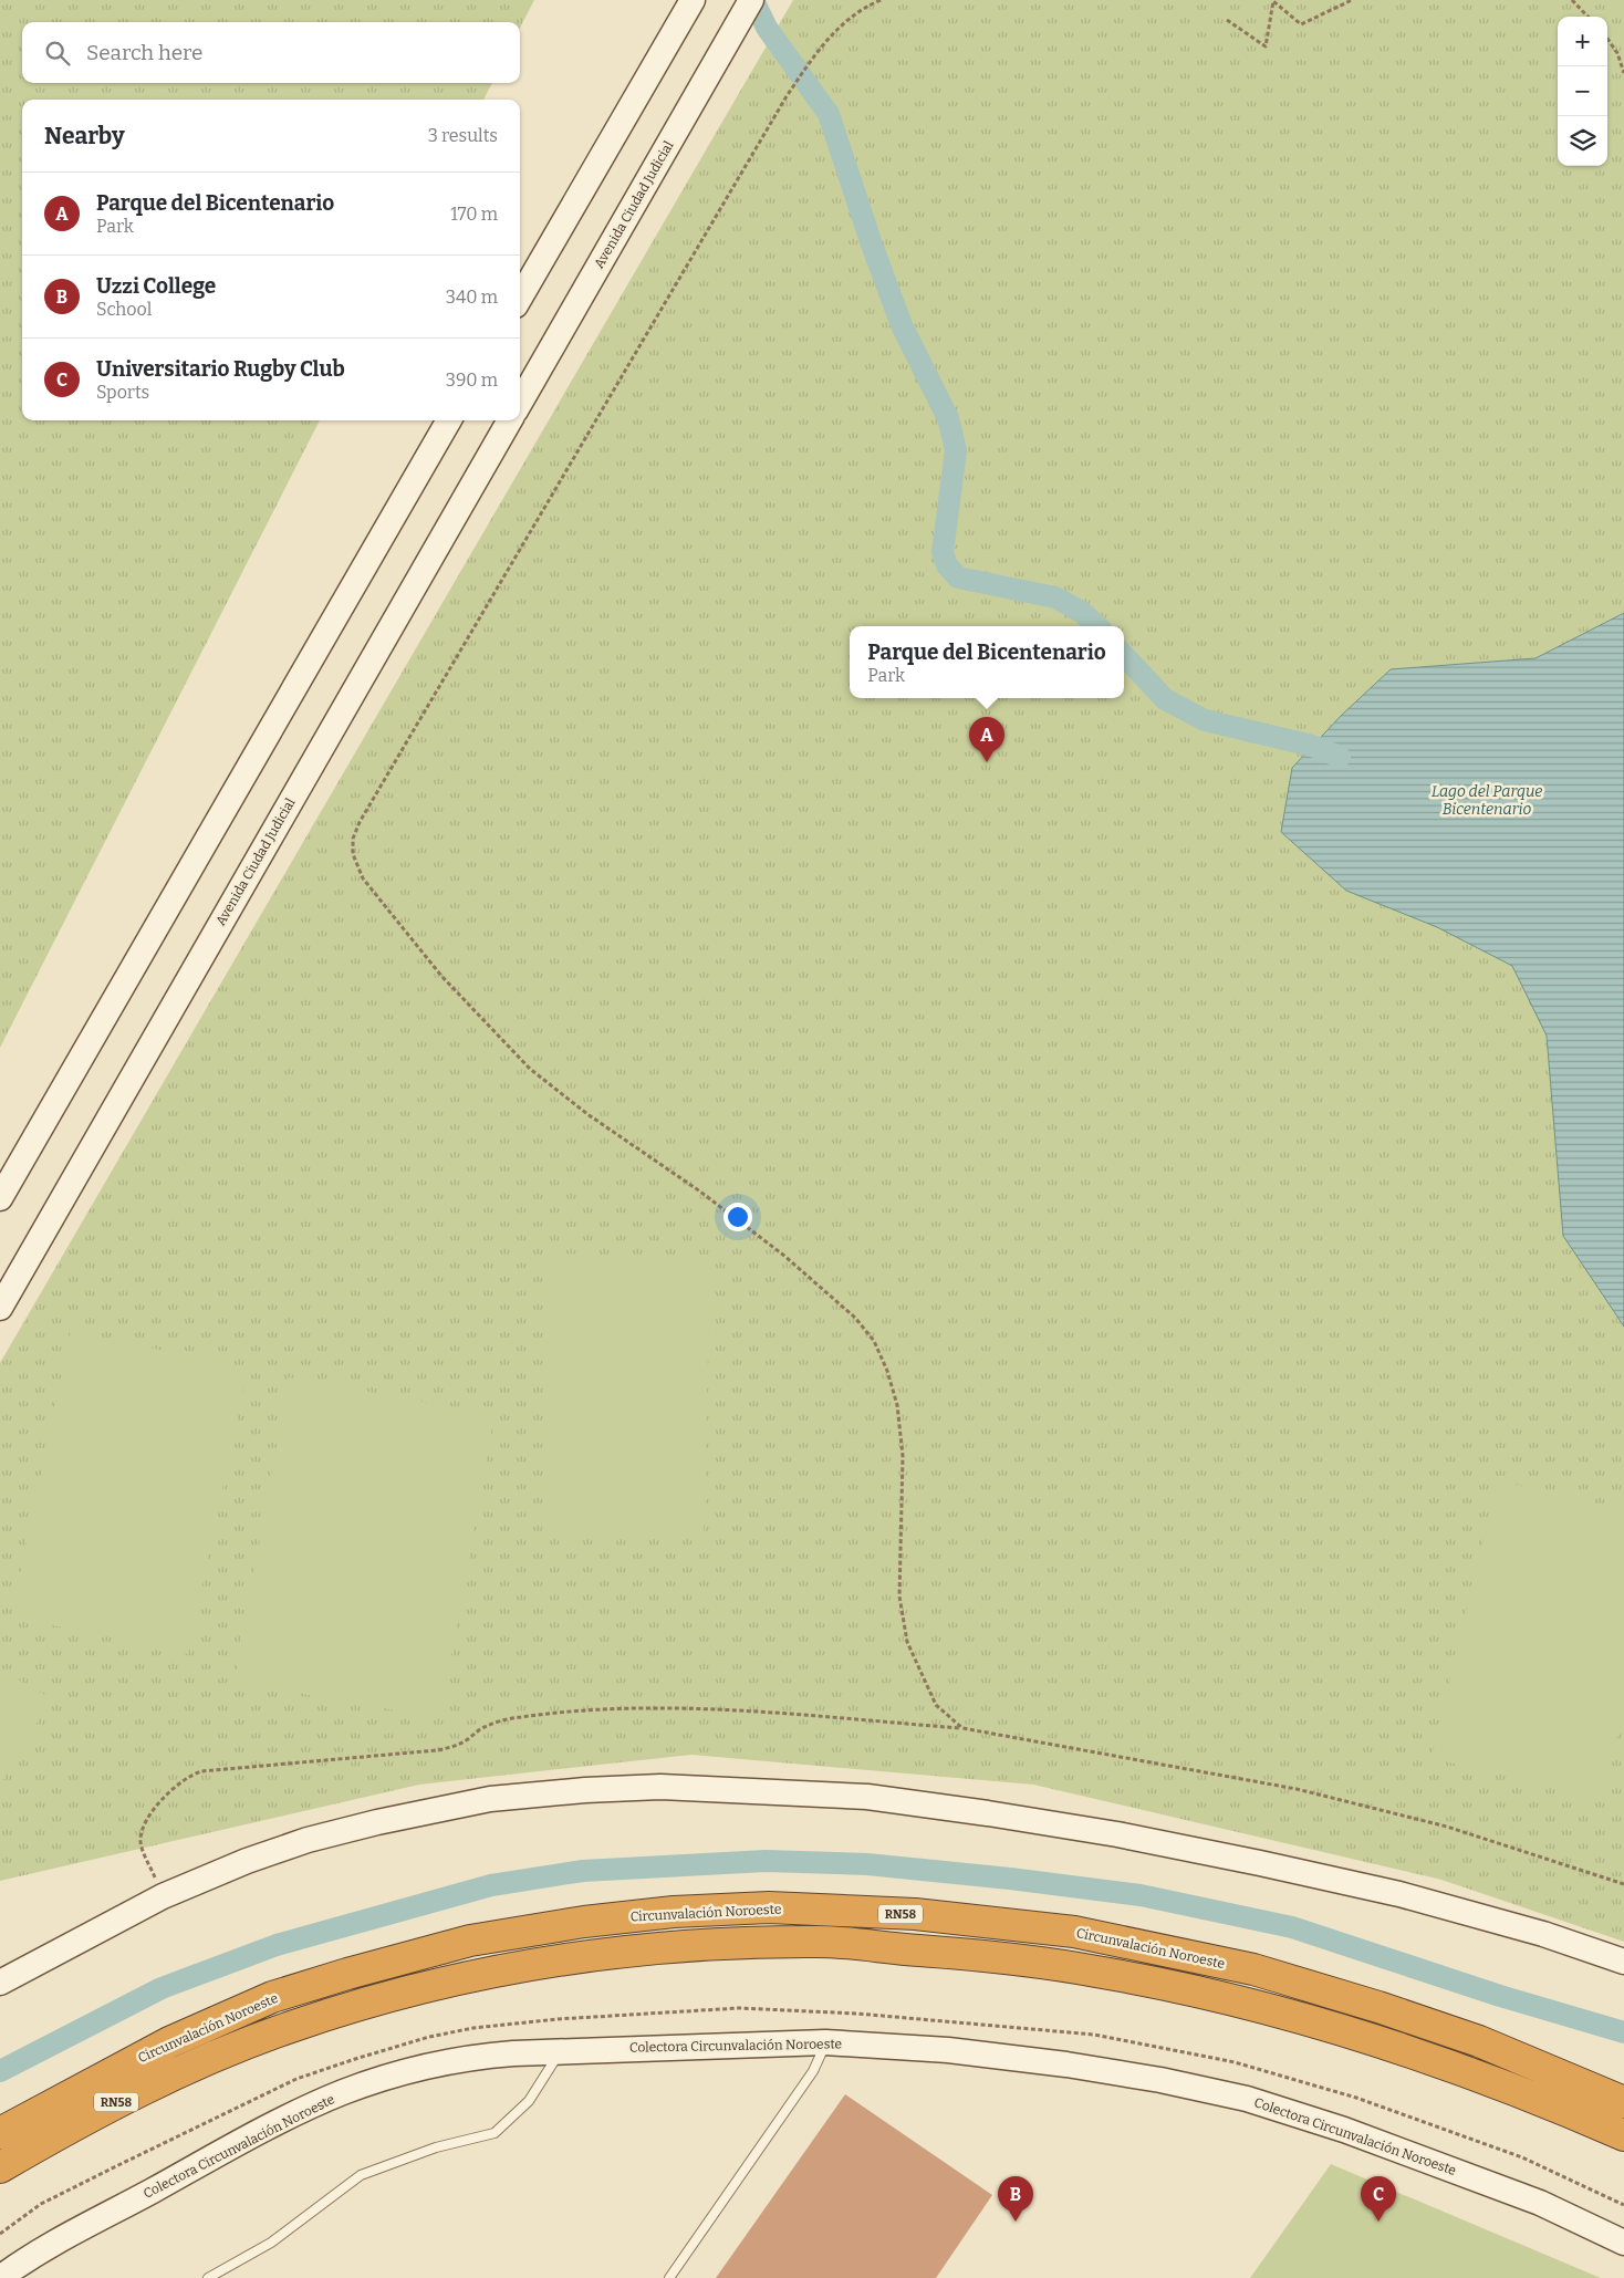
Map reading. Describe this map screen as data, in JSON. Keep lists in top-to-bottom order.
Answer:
{
  "streets": {
    "highway": ["Circunvalación Noroeste", "RN58"],
    "street": ["Avenida Ciudad Judicial", "Colectora Circunvalación Noroeste"]
  },
  "water": ["Lago del Parque Bicentenario"],
  "page": {
    "map_buttons": ["+", "−"],
    "search": "Search here",
    "heading": ["Nearby", "3 results"],
    "list": [
      {
        "mark": "A",
        "name": "Parque del Bicentenario",
        "note": "Park",
        "value": "170 m"
      },
      {
        "mark": "B",
        "name": "Uzzi College",
        "note": "School",
        "value": "340 m"
      },
      {
        "mark": "C",
        "name": "Universitario Rugby Club",
        "note": "Sports",
        "value": "390 m"
      }
    ],
    "popup": ["Parque del Bicentenario", "Park"],
    "pins": ["A", "B", "C"]
  }
}
